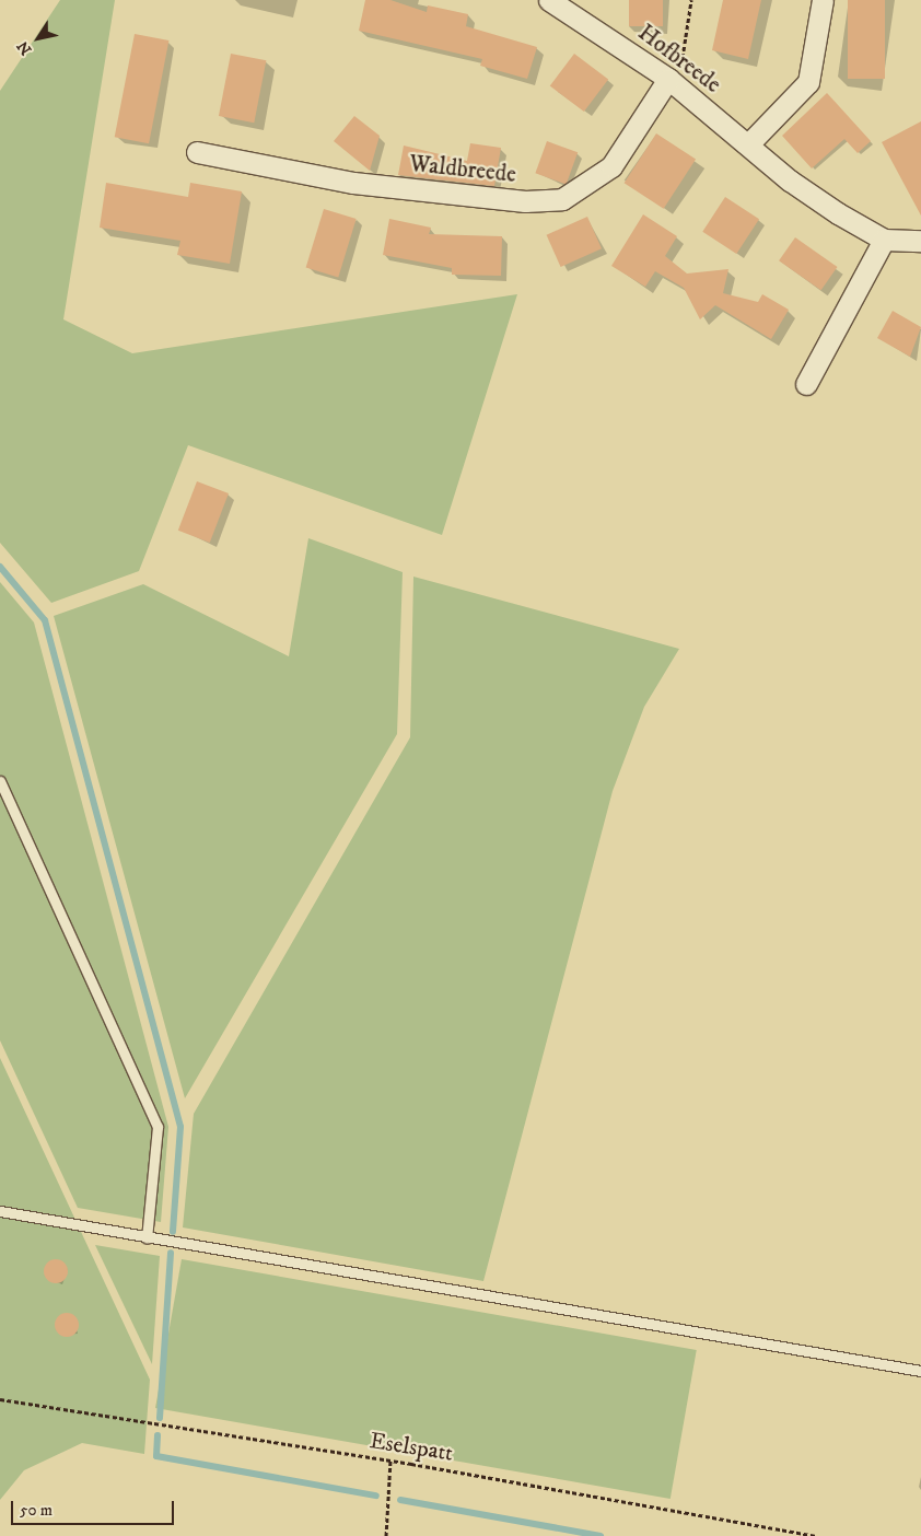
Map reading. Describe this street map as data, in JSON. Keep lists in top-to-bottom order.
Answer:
{
  "streets": {
    "street": ["Hofbreede", "Waldbreede"],
    "path": ["Eselspatt"]
  },
  "crossings": [
    ["Hofbreede", "Waldbreede"]
  ],
  "scale_bar": "50 m",
  "north": "bottom left"
}
